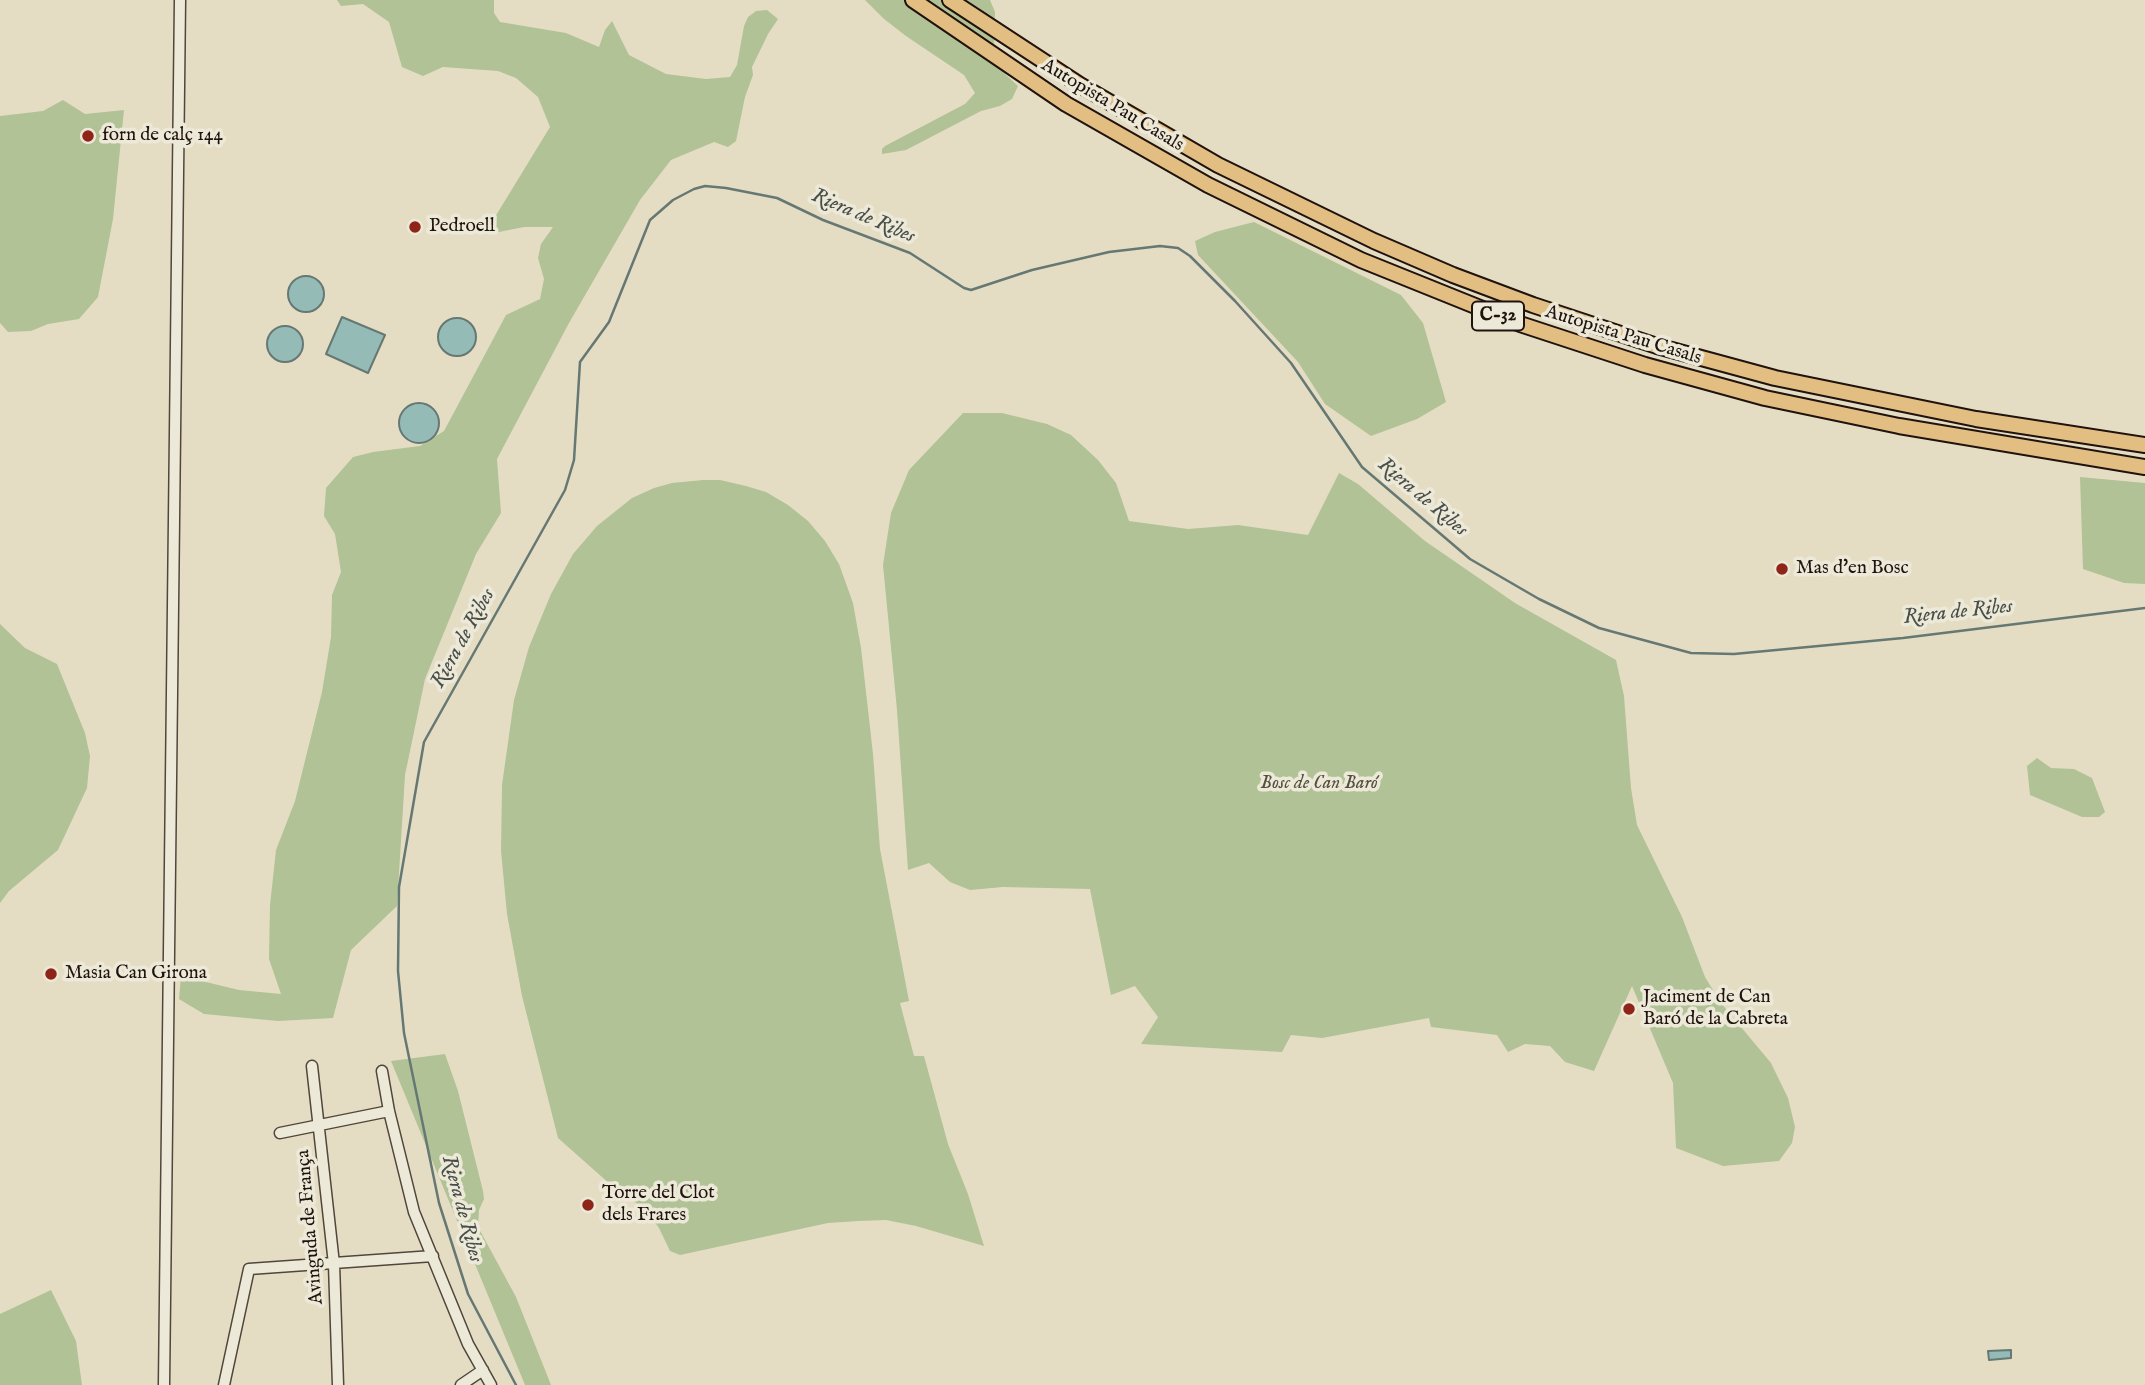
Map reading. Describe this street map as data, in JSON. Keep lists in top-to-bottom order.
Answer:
{
  "streets": {
    "highway": ["Autopista Pau Casals", "C-32"],
    "street": ["Avinguda de França"]
  },
  "water": ["Riera de Ribes"],
  "parks": ["Bosc de Can Baró"],
  "places": [
    "forn de calç 144",
    "Pedroell",
    "Mas d'en Bosc",
    "Masia Can Girona",
    "Jaciment de Can Baró de la Cabreta",
    "Torre del Clot dels Frares"
  ]
}
